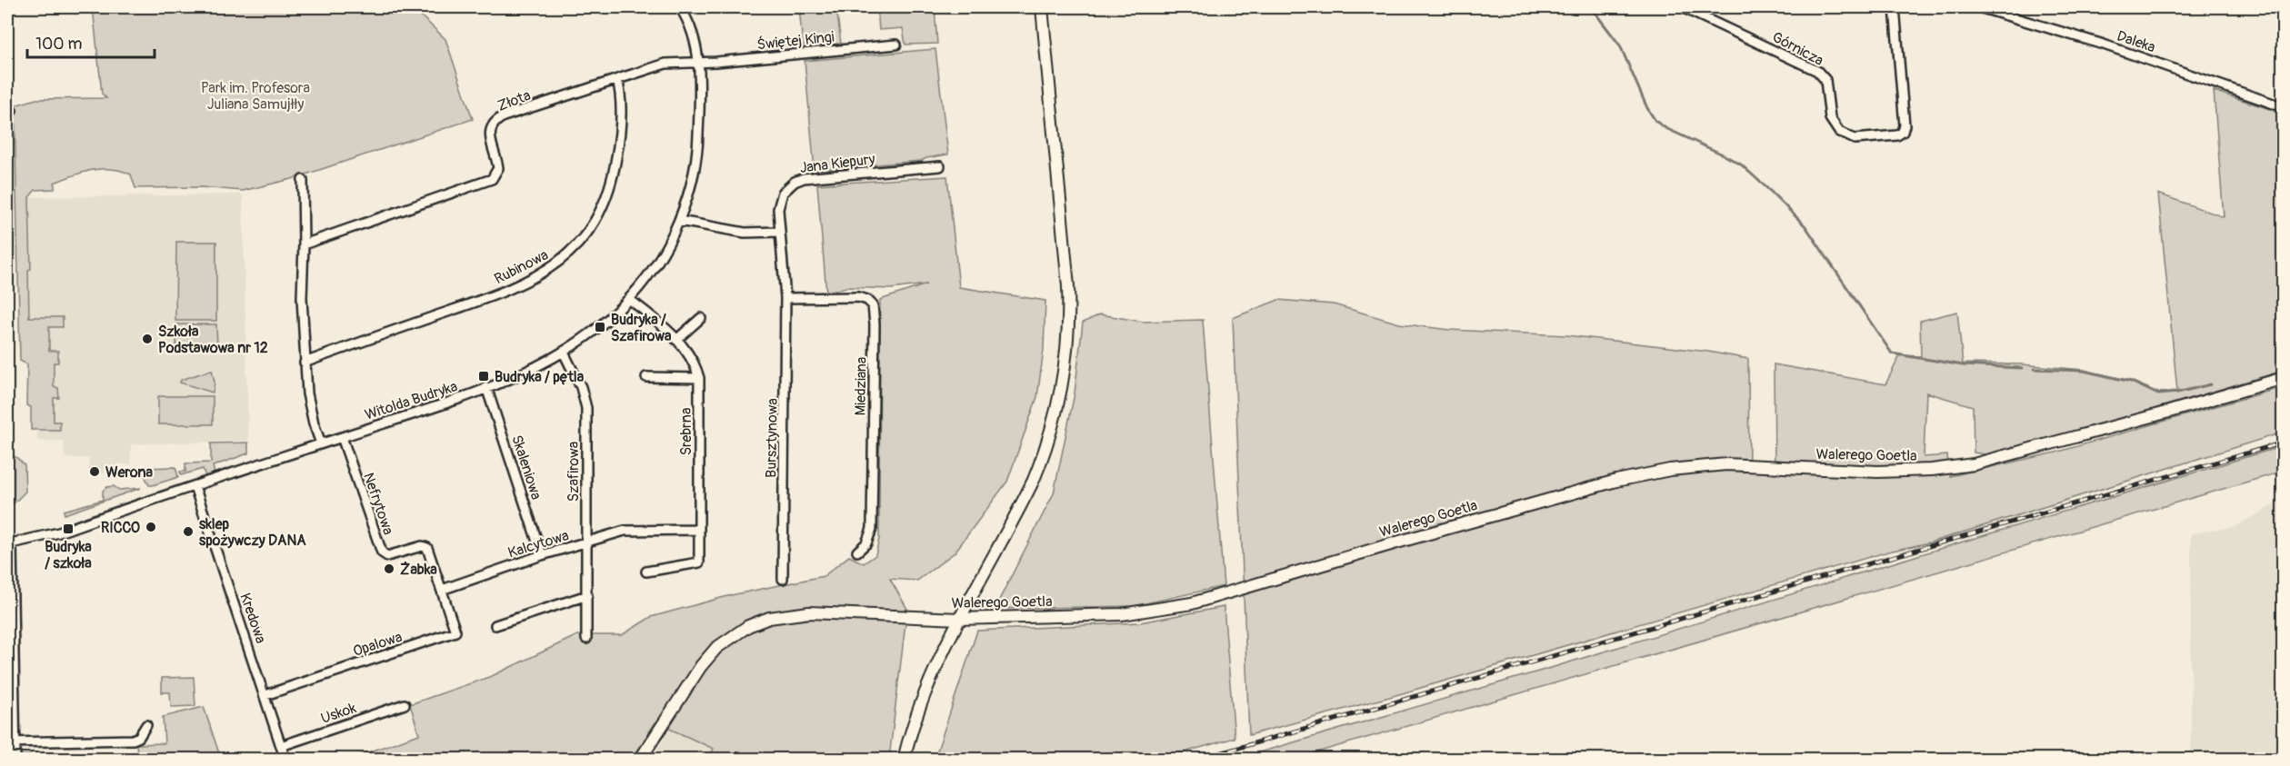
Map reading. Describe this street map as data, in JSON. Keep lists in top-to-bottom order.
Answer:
{
  "streets": {
    "street": [
      "Świętej Kingi",
      "Daleka",
      "Górnicza",
      "Złota",
      "Jana Kiepury",
      "Rubinowa",
      "Miedziana",
      "Witolda Budryka",
      "Srebrna",
      "Bursztynowa",
      "Walerego Goetla",
      "Skaleniowa",
      "Szafirowa",
      "Nefrytowa",
      "Kalcytowa",
      "Kredowa",
      "Opalowa",
      "Uskok"
    ]
  },
  "crossings": [
    ["Świętej Kingi", "Złota"],
    ["Świętej Kingi", "Witolda Budryka"],
    ["Złota", "Rubinowa"],
    ["Złota", "Witolda Budryka"],
    ["Jana Kiepury", "Miedziana"],
    ["Jana Kiepury", "Bursztynowa"],
    ["Miedziana", "Bursztynowa"],
    ["Witolda Budryka", "Srebrna"],
    ["Witolda Budryka", "Skaleniowa"],
    ["Witolda Budryka", "Szafirowa"],
    ["Witolda Budryka", "Nefrytowa"],
    ["Witolda Budryka", "Kredowa"],
    ["Srebrna", "Kalcytowa"],
    ["Skaleniowa", "Kalcytowa"],
    ["Szafirowa", "Kalcytowa"],
    ["Nefrytowa", "Kalcytowa"],
    ["Nefrytowa", "Opalowa"],
    ["Kalcytowa", "Opalowa"],
    ["Kredowa", "Opalowa"],
    ["Kredowa", "Uskok"]
  ],
  "parks": ["Park im. Profesora Juliana Samujłły"],
  "places": {
    "transit": ["Budryka / Szafirowa", "Budryka / pętla", "Budryka / szkoła"],
    "other": [
      "Szkoła Podstawowa nr 12",
      "Werona",
      "RICCO",
      "sklep spożywczy DANA",
      "Żabka"
    ]
  },
  "scale_bar": "100 m"
}
